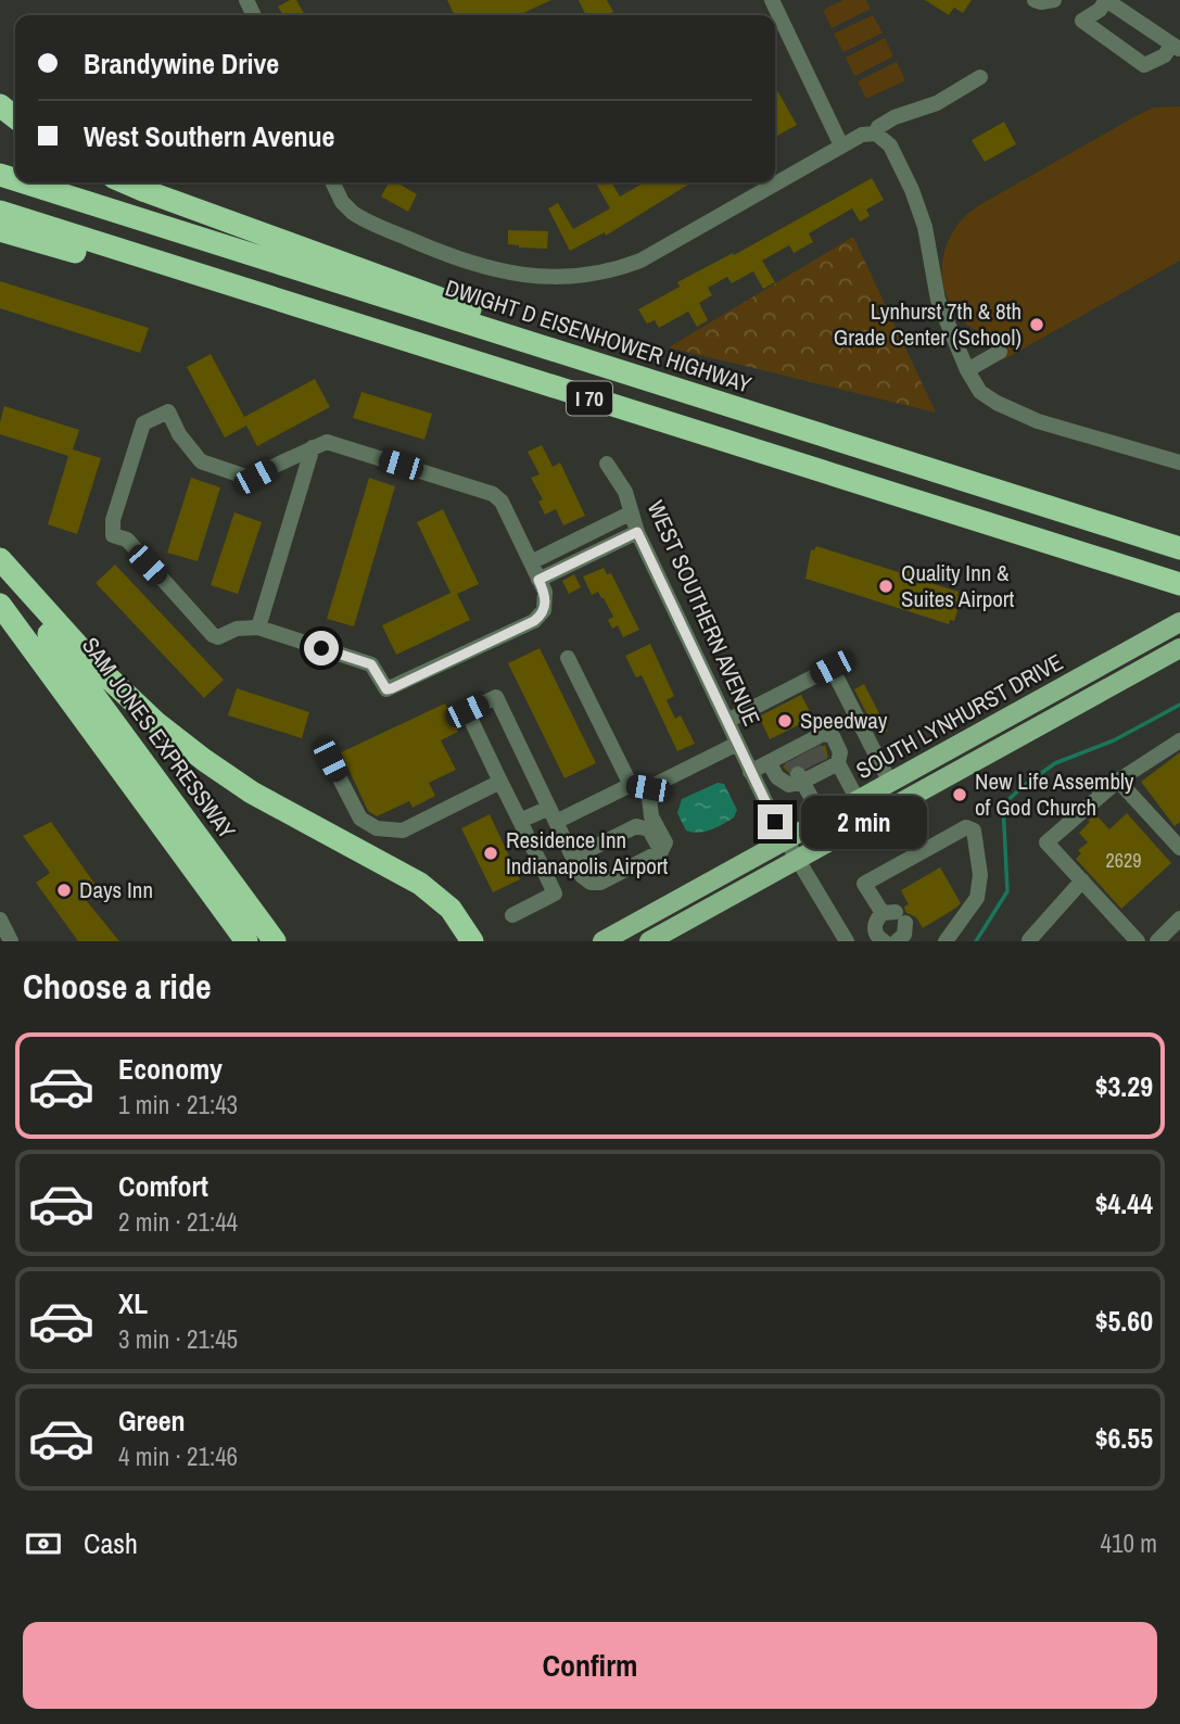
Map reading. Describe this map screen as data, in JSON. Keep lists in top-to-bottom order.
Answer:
{
  "streets": {
    "highway": ["DWIGHT D EISENHOWER HIGHWAY", "I 70", "SAM JONES EXPRESSWAY"],
    "main road": ["SOUTH LYNHURST DRIVE"],
    "street": ["WEST SOUTHERN AVENUE"]
  },
  "crossings": [
    ["WEST SOUTHERN AVENUE", "SOUTH LYNHURST DRIVE"]
  ],
  "places": [
    "Lynhurst 7th & 8th Grade Center (School)",
    "Quality Inn & Suites Airport",
    "Speedway",
    "New Life Assembly of God Church",
    "Residence Inn Indianapolis Airport",
    "Days Inn"
  ],
  "house_numbers": ["2629"],
  "page": {
    "banner": ["Brandywine Drive", "West Southern Avenue"],
    "bubble": "2 min",
    "heading": "Choose a ride",
    "list": [
      {
        "name": "Economy",
        "note": "1 min · 21:43",
        "value": "$3.29"
      },
      {
        "name": "Comfort",
        "note": "2 min · 21:44",
        "value": "$4.44"
      },
      {
        "name": "XL",
        "note": "3 min · 21:45",
        "value": "$5.60"
      },
      {
        "name": "Green",
        "note": "4 min · 21:46",
        "value": "$6.55"
      }
    ],
    "pay": ["Cash", "410 m"],
    "buttons": "Confirm"
  }
}
